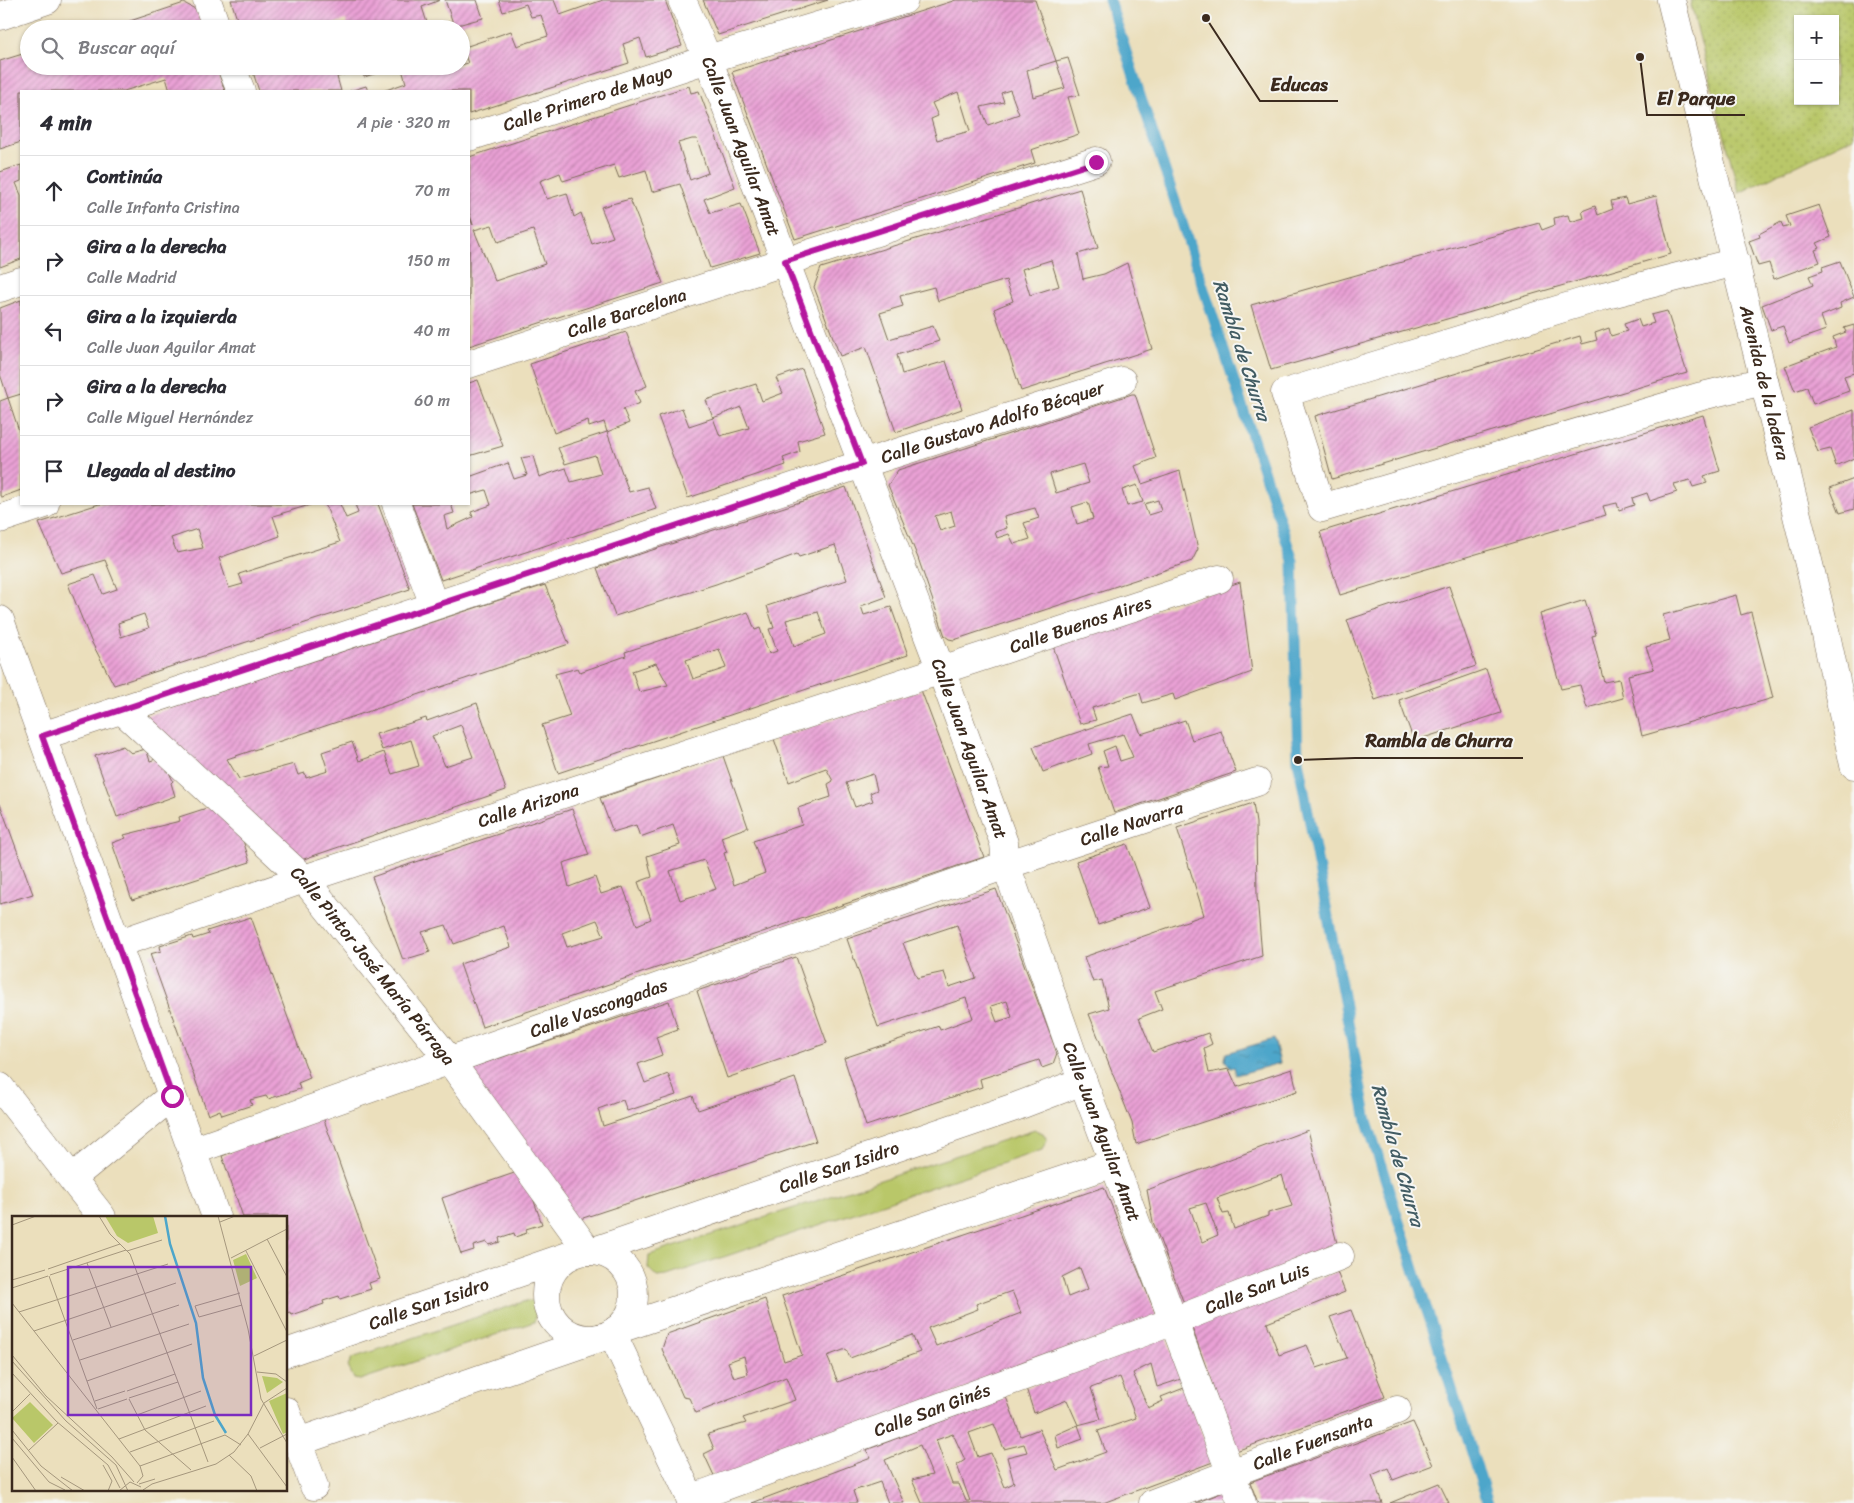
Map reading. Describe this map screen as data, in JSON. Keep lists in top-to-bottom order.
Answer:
{
  "streets": {
    "street": [
      "Calle Primero de Mayo",
      "Calle Juan Aguilar Amat",
      "Calle Barcelona",
      "Avenida de la ladera",
      "Calle Gustavo Adolfo Bécquer",
      "Calle Buenos Aires",
      "Calle Arizona",
      "Calle Navarra",
      "Calle Pintor José María Párraga",
      "Calle Vascongadas",
      "Calle San Isidro",
      "Calle San Luis",
      "Calle San Ginés",
      "Calle Fuensanta"
    ]
  },
  "crossings": [
    ["Calle Primero de Mayo", "Calle Juan Aguilar Amat"],
    ["Calle Juan Aguilar Amat", "Calle Barcelona"],
    ["Calle Juan Aguilar Amat", "Calle Gustavo Adolfo Bécquer"],
    ["Calle Juan Aguilar Amat", "Calle Buenos Aires"],
    ["Calle Juan Aguilar Amat", "Calle Arizona"],
    ["Calle Juan Aguilar Amat", "Calle Navarra"],
    ["Calle Juan Aguilar Amat", "Calle Vascongadas"],
    ["Calle Juan Aguilar Amat", "Calle San Isidro"],
    ["Calle Juan Aguilar Amat", "Calle San Luis"],
    ["Calle Juan Aguilar Amat", "Calle San Ginés"],
    ["Calle Juan Aguilar Amat", "Calle Fuensanta"],
    ["Calle Gustavo Adolfo Bécquer", "Calle Pintor José María Párraga"],
    ["Calle Buenos Aires", "Calle Arizona"],
    ["Calle Arizona", "Calle Pintor José María Párraga"],
    ["Calle Navarra", "Calle Vascongadas"],
    ["Calle Pintor José María Párraga", "Calle Vascongadas"],
    ["Calle Pintor José María Párraga", "Calle San Isidro"],
    ["Calle San Luis", "Calle San Ginés"]
  ],
  "water": ["Rambla de Churra"],
  "places": ["Educas", "El Parque", "Rambla de Churra"],
  "page": {
    "map_buttons": ["+", "−"],
    "search": "Buscar aquí",
    "heading": ["4 min", "A pie · 320 m"],
    "list": [
      ["Continúa", "Calle Infanta Cristina", "70 m"],
      ["Gira a la derecha", "Calle Madrid", "150 m"],
      ["Gira a la izquierda", "Calle Juan Aguilar Amat", "40 m"],
      ["Gira a la derecha", "Calle Miguel Hernández", "60 m"],
      "Llegada al destino"
    ]
  }
}
